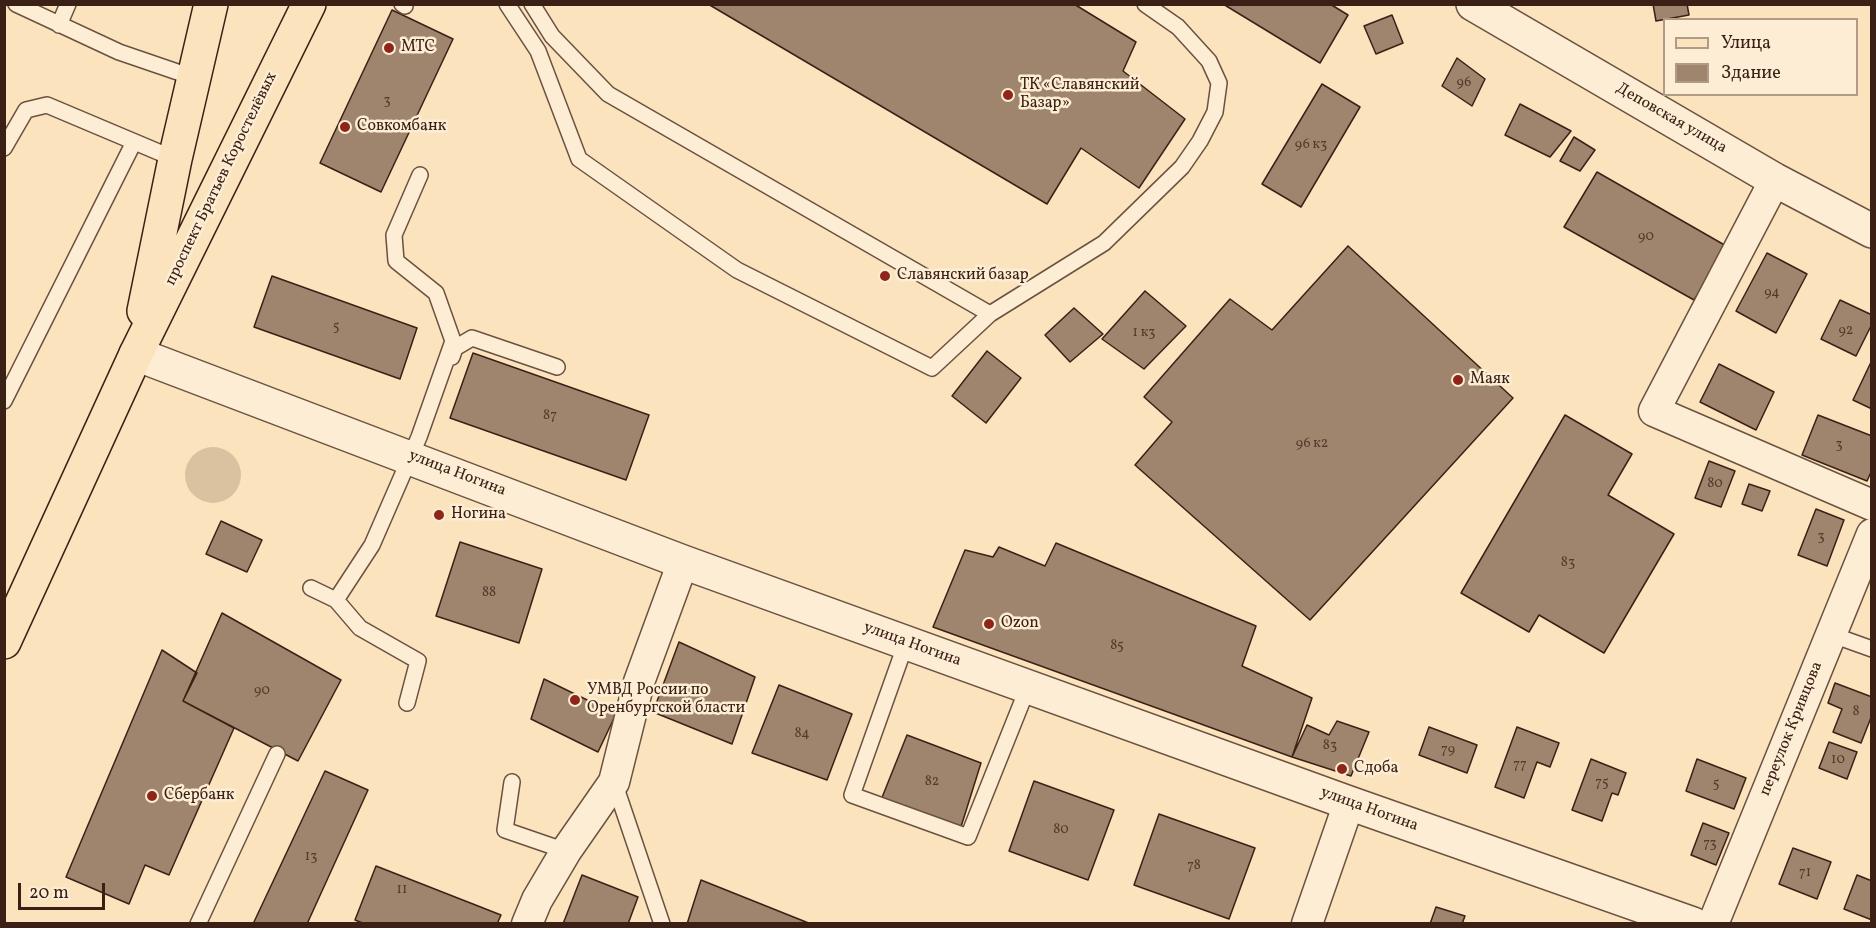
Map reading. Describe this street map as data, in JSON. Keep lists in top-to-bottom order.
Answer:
{
  "streets": {
    "main road": ["проспект Братьев Коростелёвых"],
    "street": ["Деповская улица", "улица Ногина", "переулок Кривцова"]
  },
  "crossings": [
    ["проспект Братьев Коростелёвых", "улица Ногина"]
  ],
  "places": [
    "МТС",
    "ТК «Славянский Базар»",
    "Совкомбанк",
    "Славянский базар",
    "Маяк",
    "Ногина",
    "Ozon",
    "УМВД России по Оренбургской бласти",
    "Сдоба",
    "Сбербанк"
  ],
  "house_numbers": [
    "96",
    "3",
    "96 к3",
    "90",
    "94",
    "5",
    "92",
    "1 к3",
    "87",
    "96 к2",
    "3",
    "80",
    "3",
    "83",
    "88",
    "85",
    "90",
    "8",
    "84",
    "83",
    "79",
    "10",
    "77",
    "82",
    "75",
    "5",
    "80",
    "73",
    "13",
    "78",
    "71",
    "11"
  ],
  "legend": ["Улица", "Здание"],
  "scale_bar": "20 m"
}
